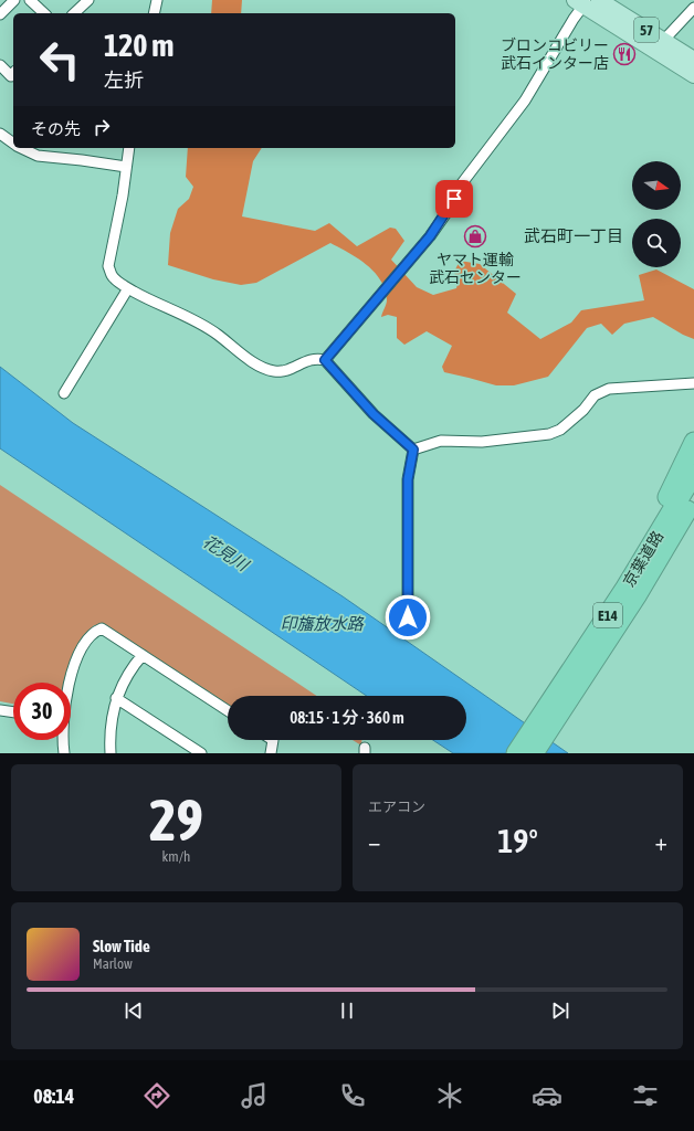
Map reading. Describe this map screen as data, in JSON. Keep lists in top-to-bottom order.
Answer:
{
  "streets": {
    "highway": ["京葉道路", "E14"],
    "main road": ["57"]
  },
  "districts": ["武石町一丁目"],
  "water": ["花見川", "印旛放水路"],
  "places": {
    "restaurant": ["ブロンコビリー 武石インター店"],
    "shop": ["ヤマト運輸 武石センター"]
  },
  "north": "right",
  "page": {
    "turn": ["120 m", "左折"],
    "then": "その先",
    "limit": "30",
    "trip": "08:15 · 1 分 · 360 m",
    "tile": [
      ["29", "km/h"],
      "エアコン"
    ],
    "heat": ["−", "19°", "+"],
    "song": ["Slow Tide", "Marlow"],
    "tabs": "08:14"
  }
}
